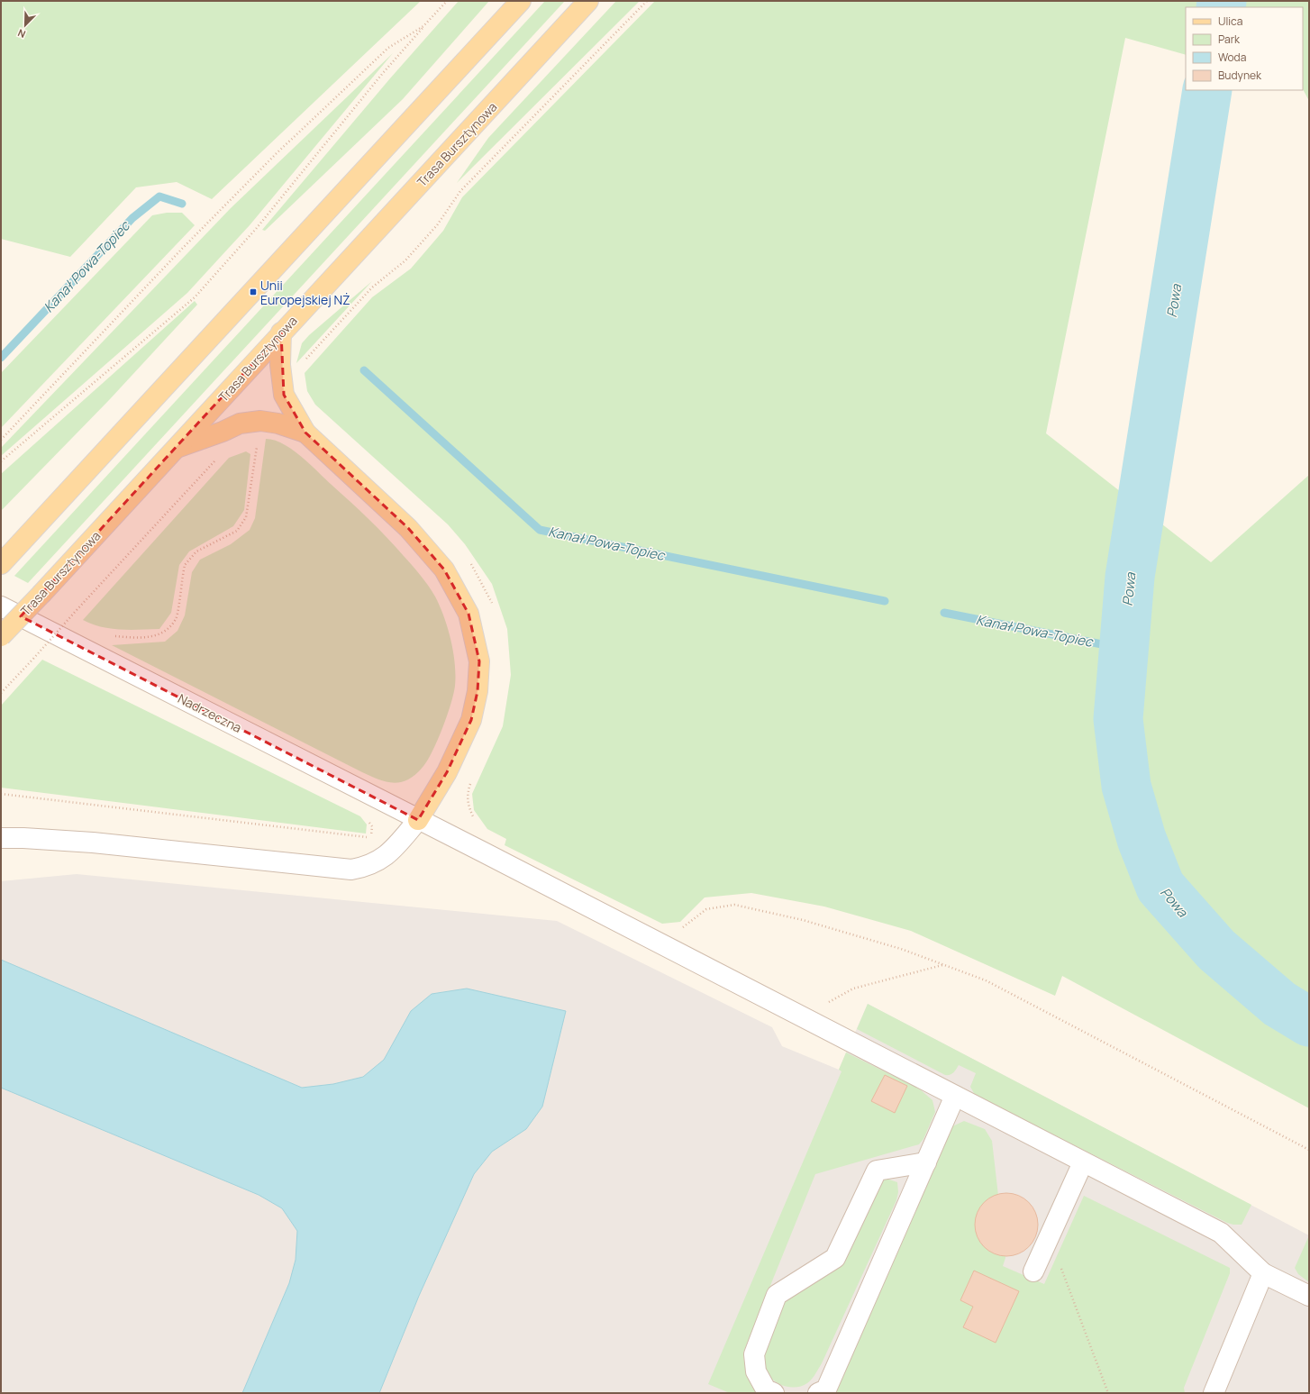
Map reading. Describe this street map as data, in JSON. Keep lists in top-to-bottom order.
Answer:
{
  "streets": {
    "main road": ["Trasa Bursztynowa"],
    "street": ["Nadrzeczna"]
  },
  "water": ["Kanał Powa-Topiec", "Powa"],
  "places": {
    "transit": ["Unii Europejskiej NŻ"]
  },
  "legend": [
    "Ulica",
    "Park",
    "Woda",
    "Budynek"
  ],
  "north": "bottom left"
}
